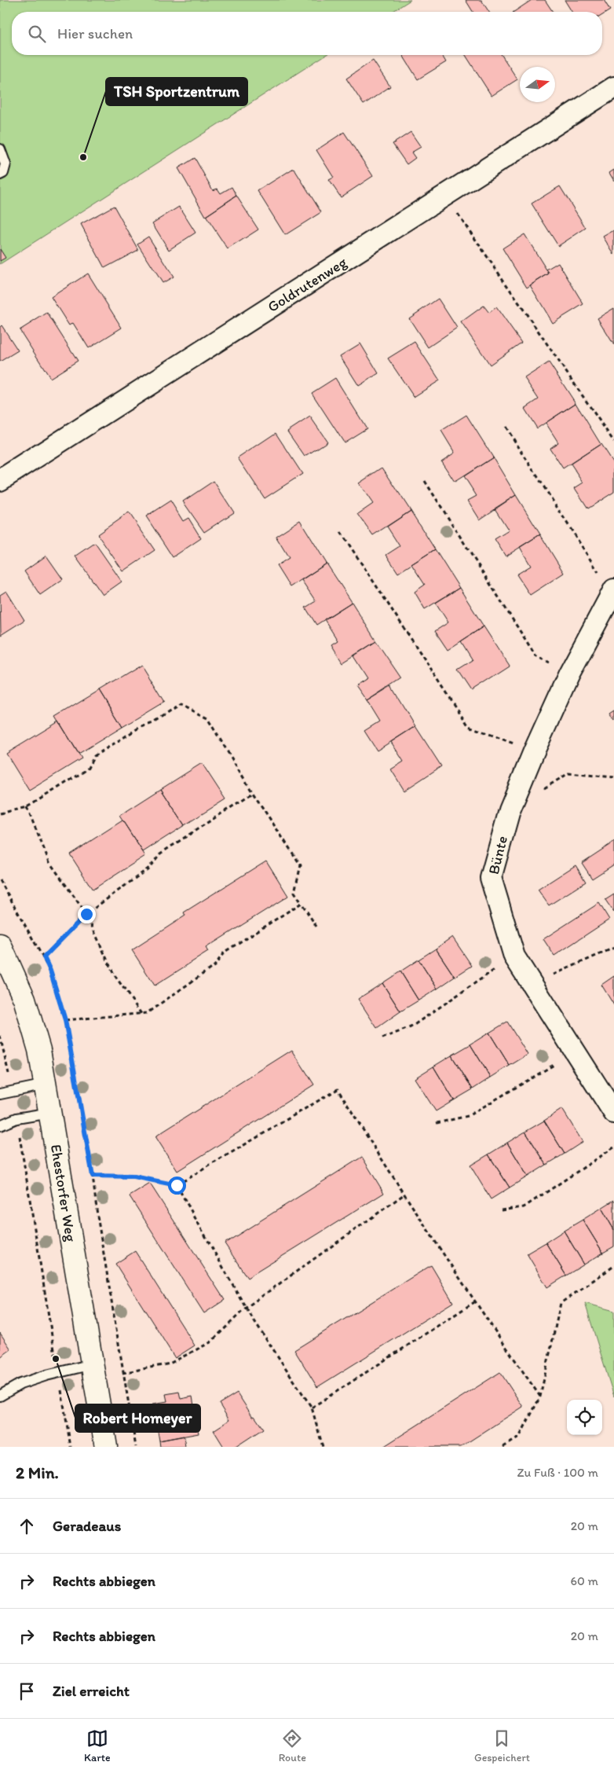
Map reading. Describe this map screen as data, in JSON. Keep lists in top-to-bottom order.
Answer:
{
  "streets": {
    "main road": ["Ehestorfer Weg"],
    "street": ["Goldrutenweg", "Bünte"]
  },
  "places": ["TSH Sportzentrum", "Robert Homeyer"],
  "north": "right",
  "page": {
    "search": "Hier suchen",
    "heading": ["2 Min.", "Zu Fuß · 100 m"],
    "list": [
      ["Geradeaus", "20 m"],
      ["Rechts abbiegen", "60 m"],
      ["Rechts abbiegen", "20 m"],
      "Ziel erreicht"
    ],
    "nav": ["Karte", "Route", "Gespeichert"]
  }
}
